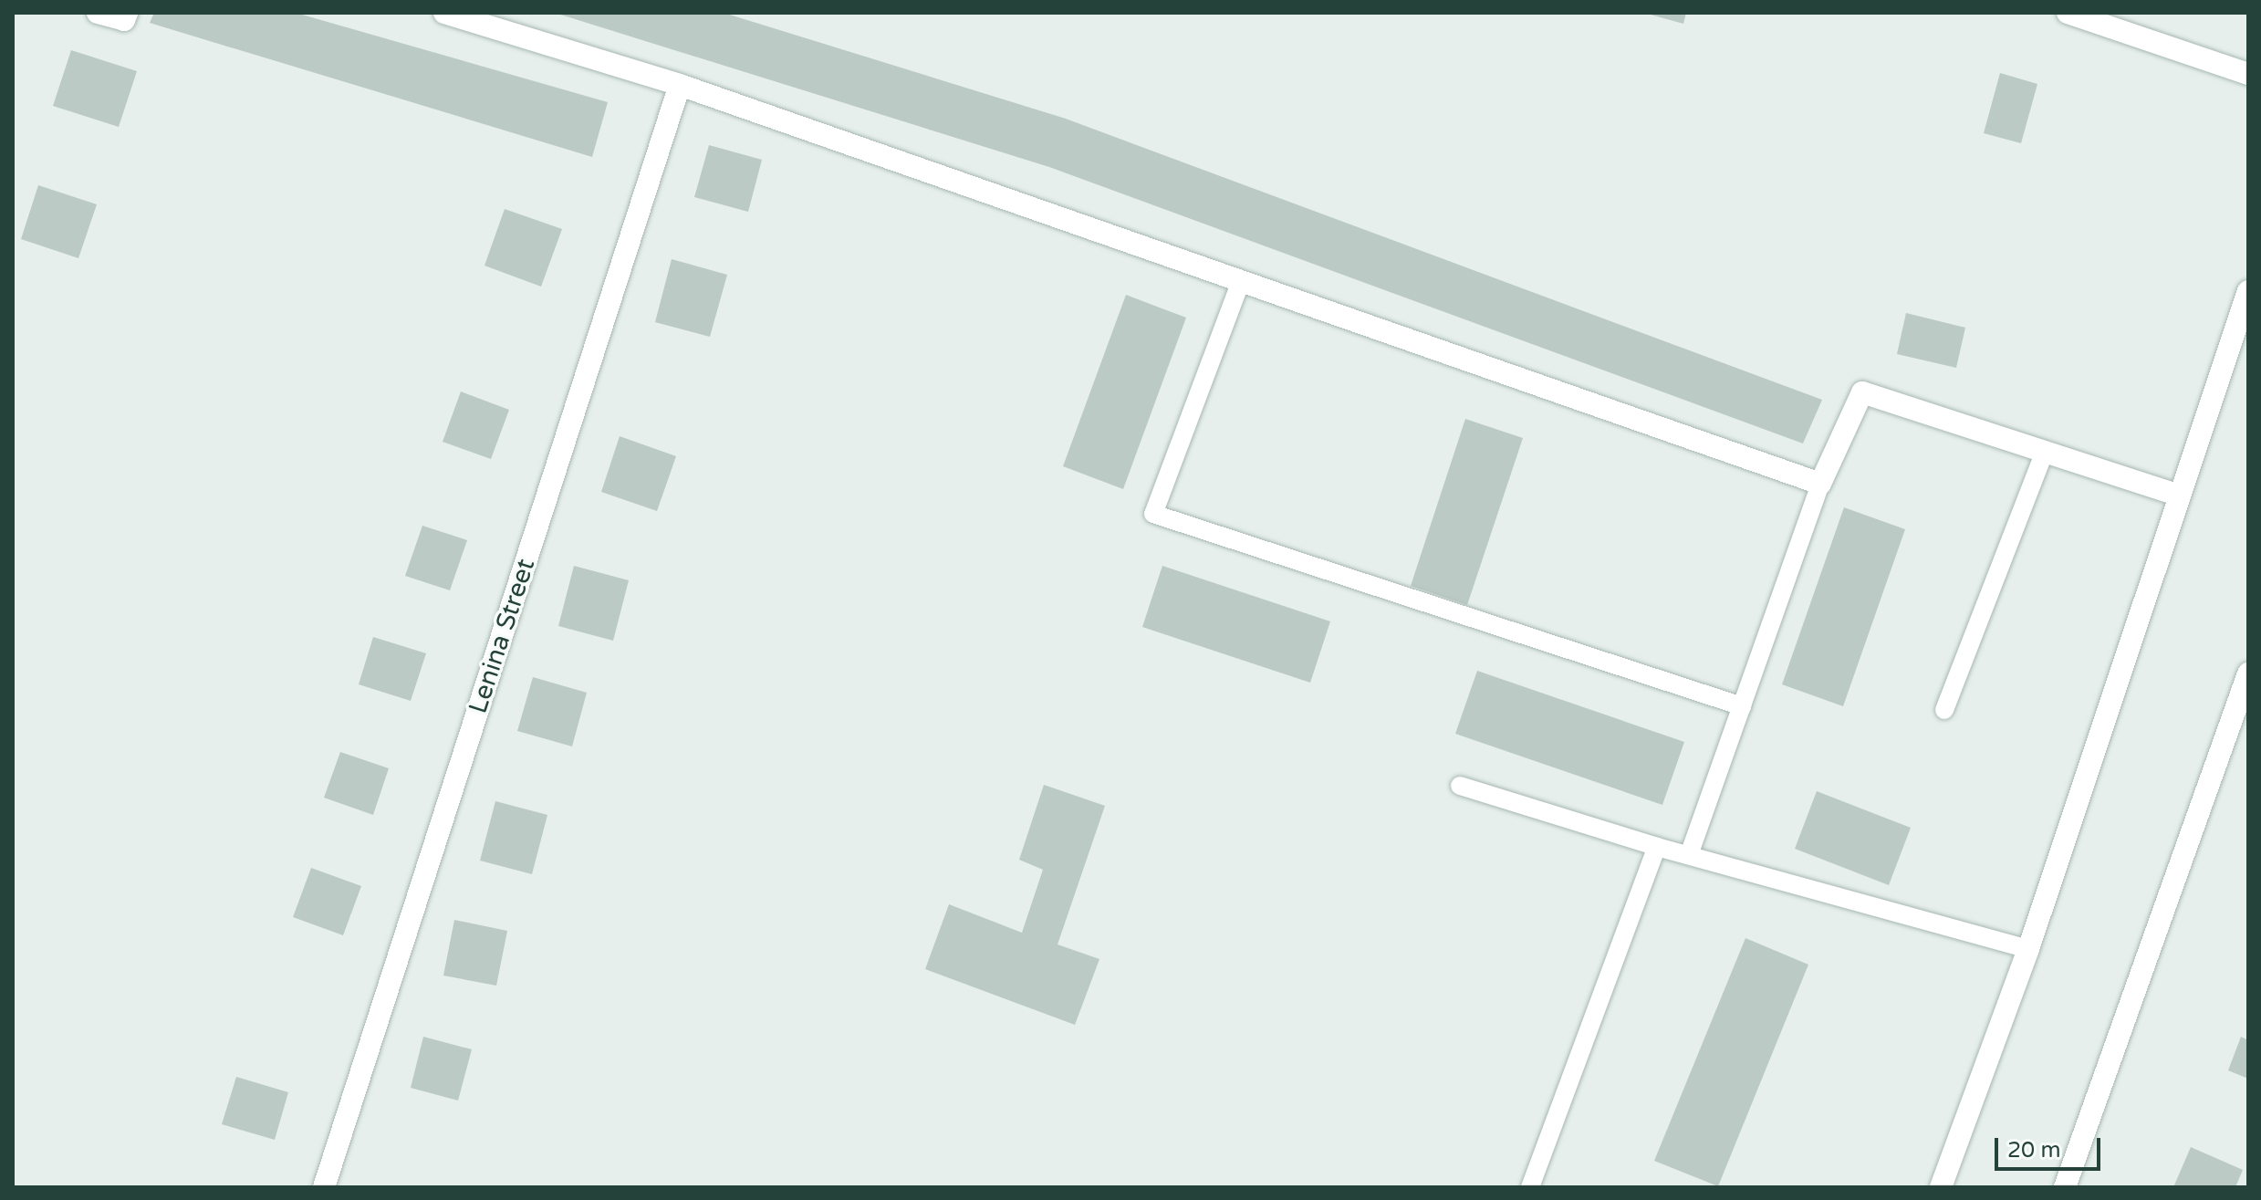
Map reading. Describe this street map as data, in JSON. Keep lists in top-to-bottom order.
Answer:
{
  "streets": {
    "street": ["Lenina Street"]
  },
  "scale_bar": "20 m"
}
